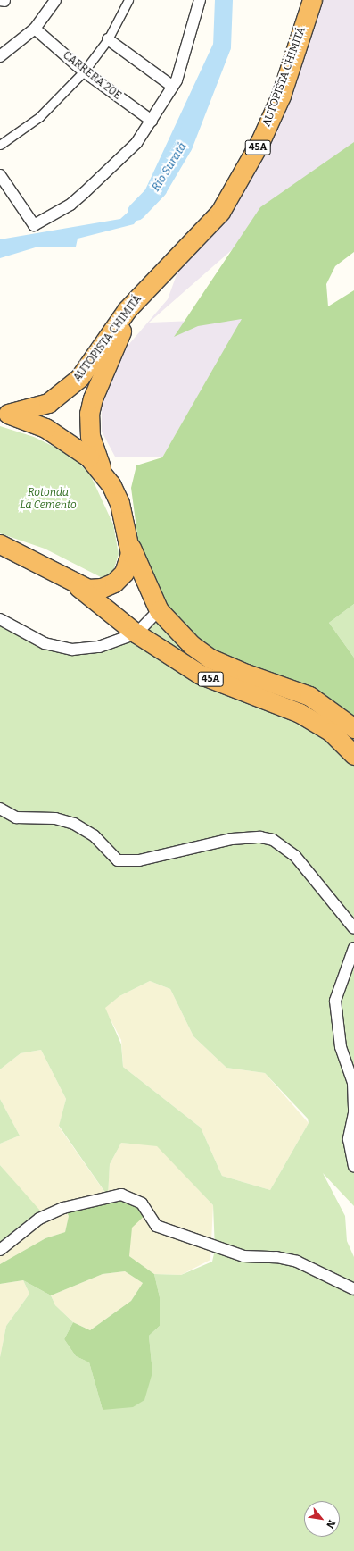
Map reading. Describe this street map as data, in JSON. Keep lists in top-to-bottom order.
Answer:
{
  "streets": {
    "highway": ["AUTOPISTA CHIMITÁ", "45A"],
    "street": ["CARRERA 20E"]
  },
  "crossings": [
    ["AUTOPISTA CHIMITÁ", "45A"]
  ],
  "water": ["Río Suratá"],
  "parks": ["Rotonda La Cemento"],
  "north": "bottom right"
}
